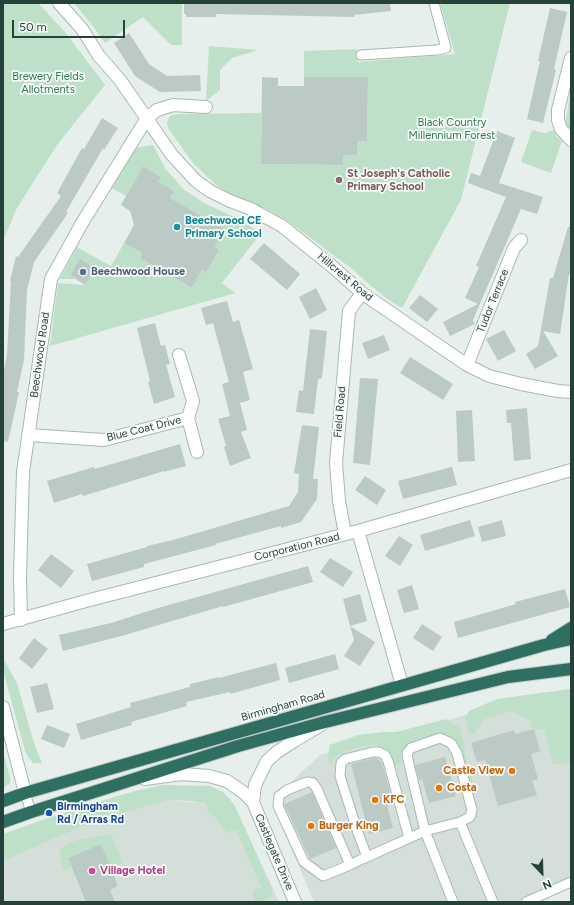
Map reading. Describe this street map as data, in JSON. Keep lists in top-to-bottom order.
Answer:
{
  "streets": {
    "highway": ["Birmingham Road"],
    "street": [
      "Hillcrest Road",
      "Tudor Terrace",
      "Beechwood Road",
      "Field Road",
      "Blue Coat Drive",
      "Corporation Road",
      "Castlegate Drive"
    ]
  },
  "crossings": [
    ["Hillcrest Road", "Tudor Terrace"],
    ["Hillcrest Road", "Beechwood Road"],
    ["Hillcrest Road", "Field Road"],
    ["Beechwood Road", "Blue Coat Drive"],
    ["Beechwood Road", "Corporation Road"],
    ["Field Road", "Corporation Road"]
  ],
  "parks": ["Brewery Fields Allotments", "Black Country Millennium Forest"],
  "places": [
    "St Joseph's Catholic Primary School",
    "Beechwood CE Primary School",
    "Beechwood House",
    "Castle View",
    "Costa",
    "KFC",
    "Birmingham Rd / Arras Rd",
    "Burger King",
    "Village Hotel"
  ],
  "scale_bar": "50 m",
  "north": "bottom right"
}
